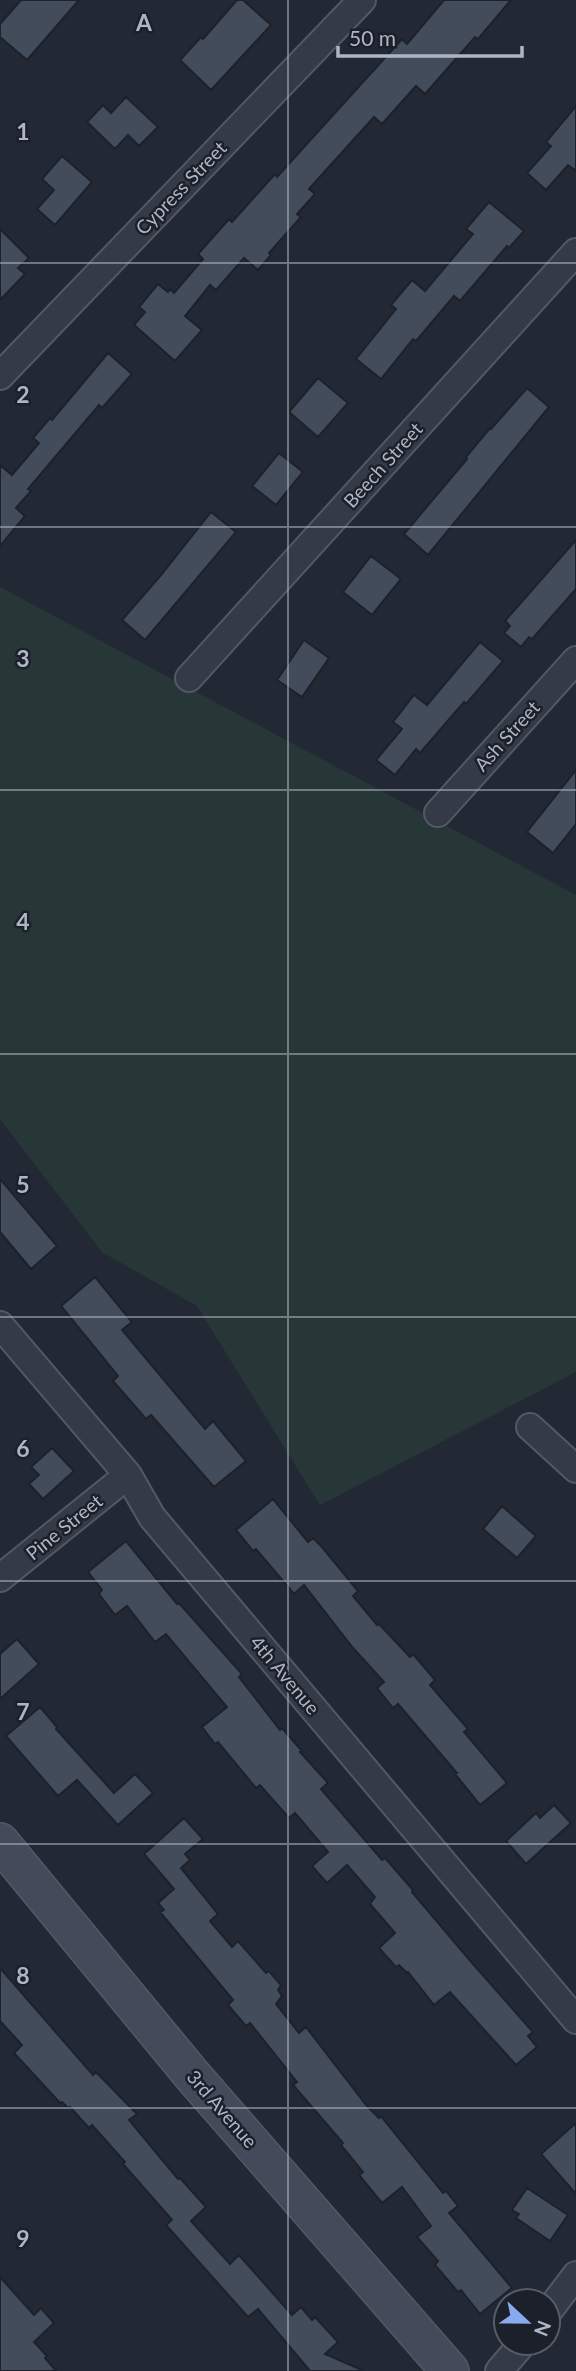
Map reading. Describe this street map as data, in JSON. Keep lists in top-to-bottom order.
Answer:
{
  "streets": {
    "main road": ["3rd Avenue"],
    "street": [
      "Cypress Street",
      "Beech Street",
      "Ash Street",
      "Pine Street",
      "4th Avenue"
    ]
  },
  "crossings": [
    ["Pine Street", "4th Avenue"]
  ],
  "scale_bar": "50 m",
  "north": "right",
  "grid": {
    "columns": ["A"],
    "rows": [
      "1",
      "2",
      "3",
      "4",
      "5",
      "6",
      "7",
      "8",
      "9"
    ]
  }
}
